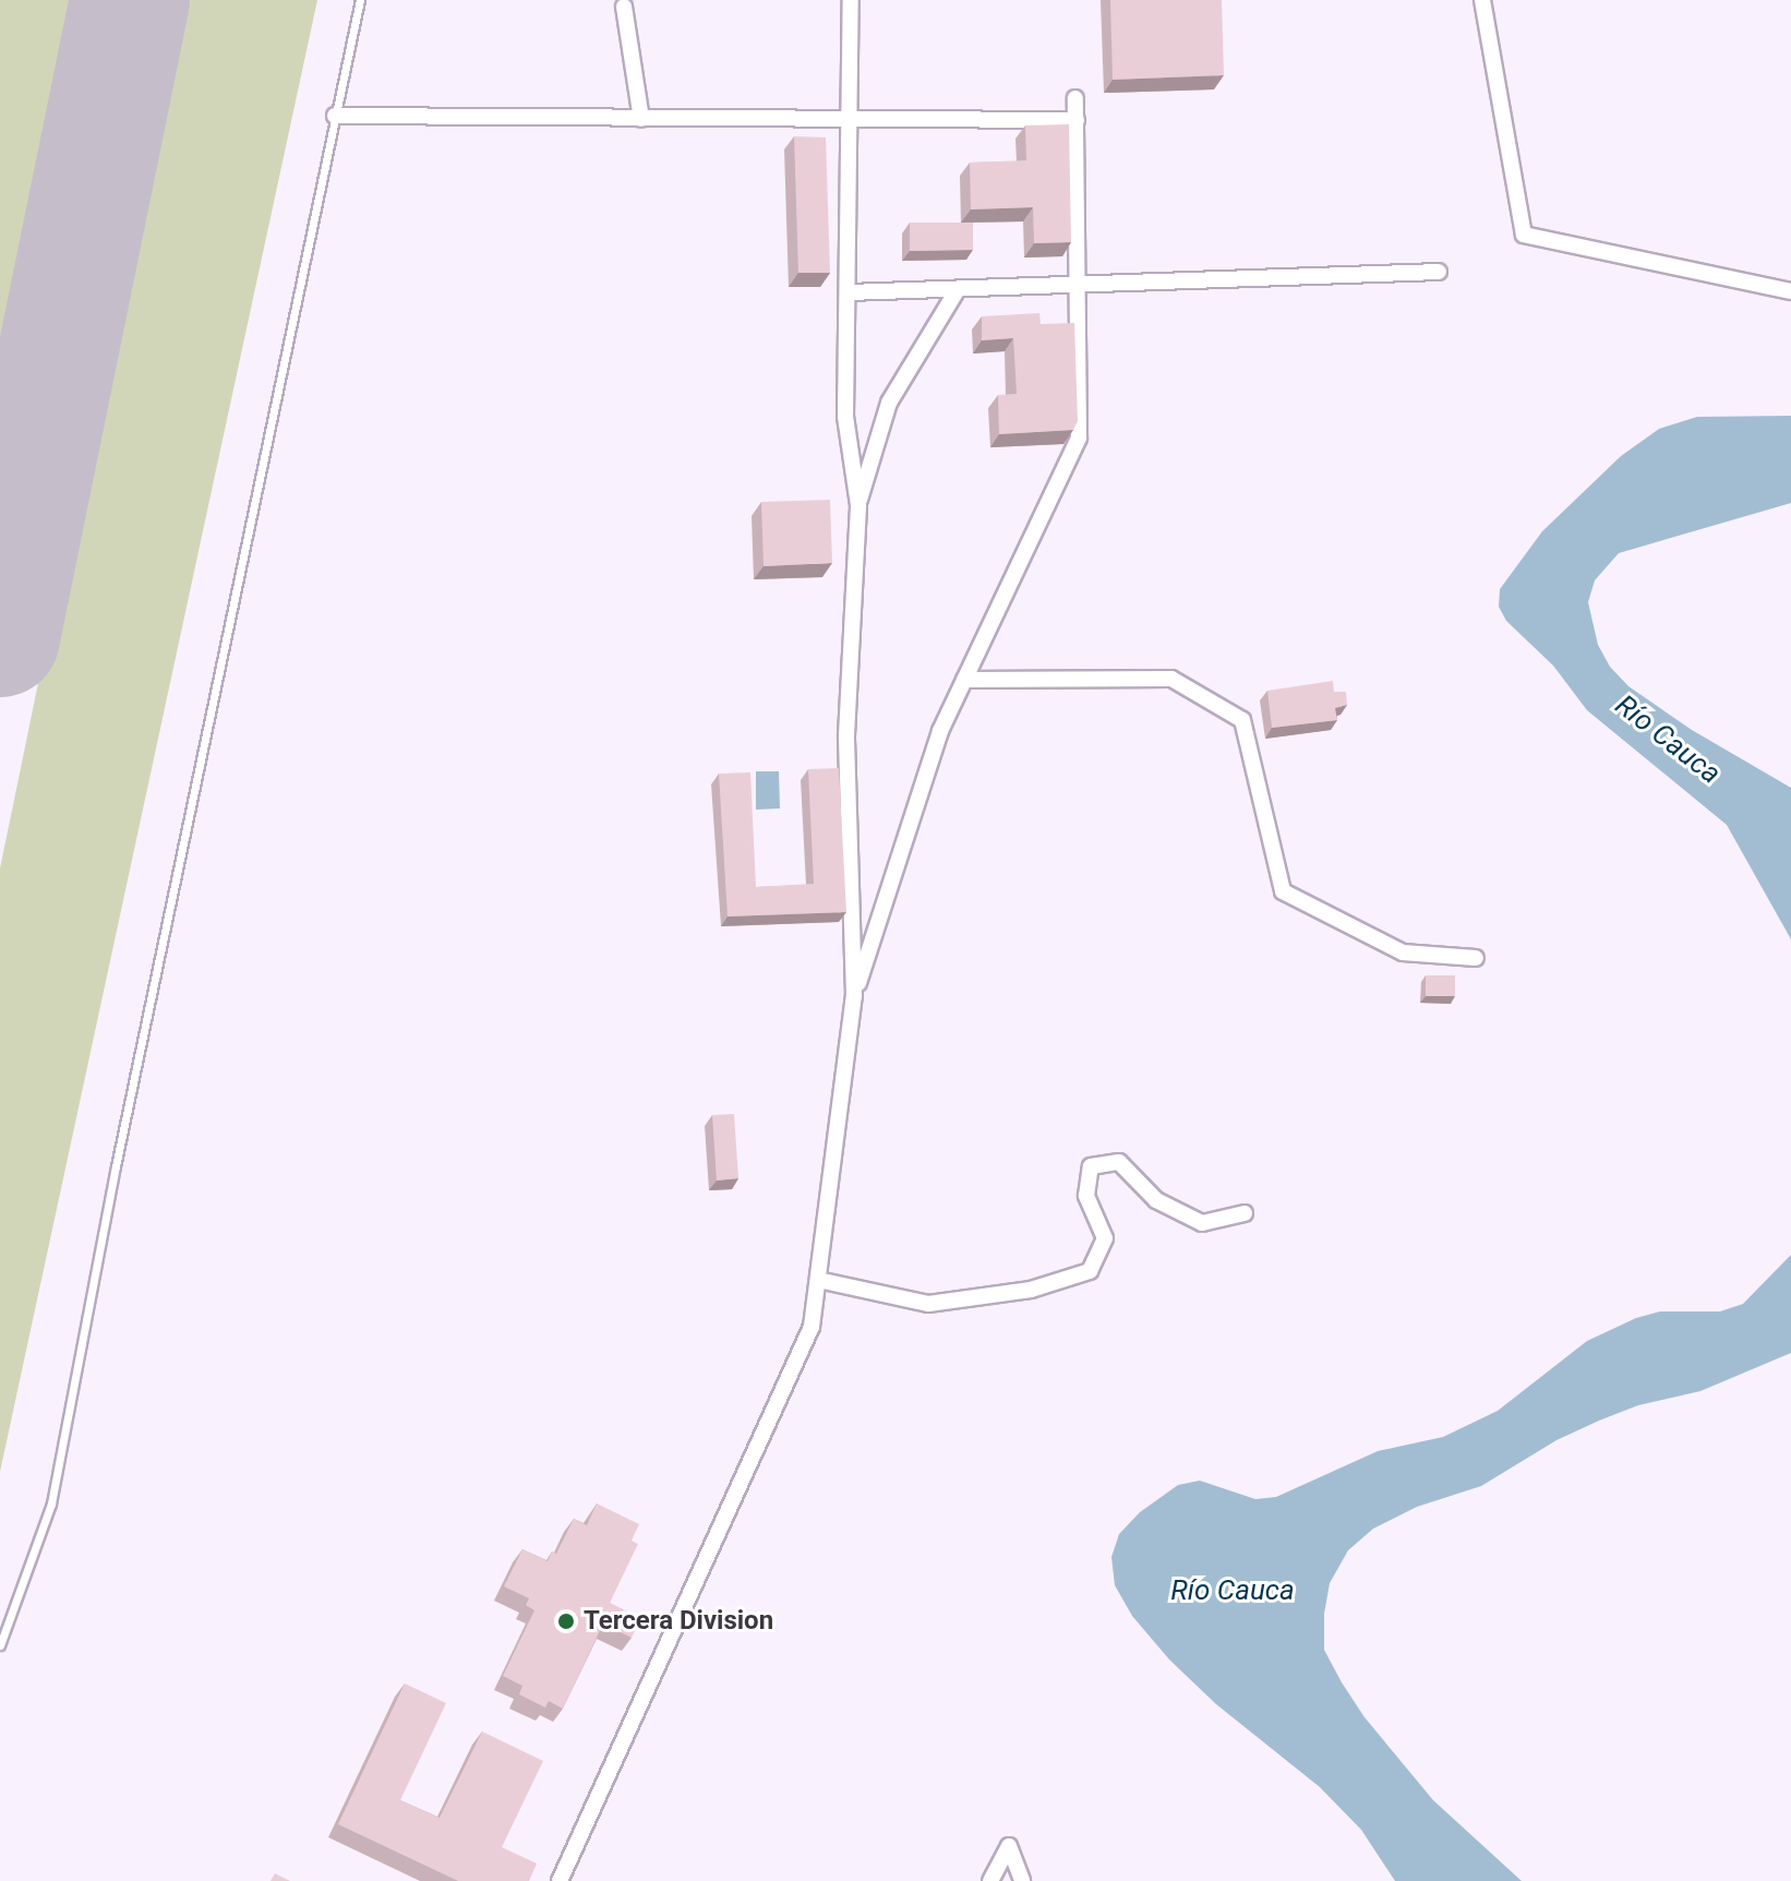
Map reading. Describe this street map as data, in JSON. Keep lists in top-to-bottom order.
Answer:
{
  "water": ["Río Cauca"],
  "places": ["Tercera Division"]
}
